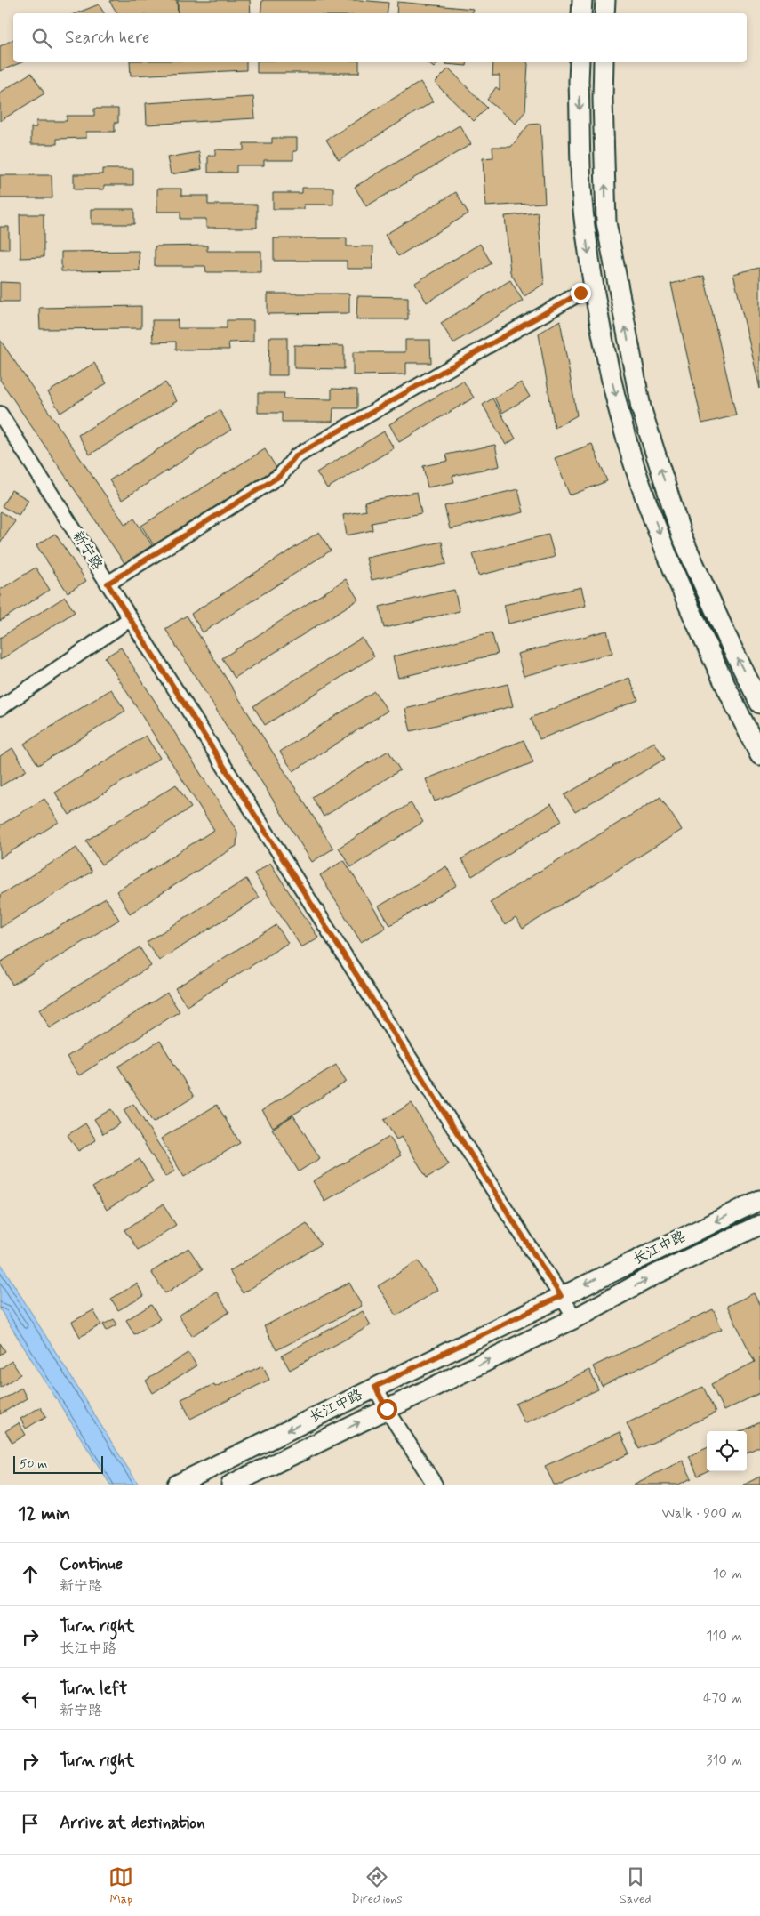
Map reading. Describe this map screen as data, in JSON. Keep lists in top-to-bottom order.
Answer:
{
  "streets": {
    "main road": ["长江中路"],
    "street": ["新宁路"]
  },
  "crossings": [
    ["新宁路", "长江中路"]
  ],
  "scale_bar": "50 m",
  "page": {
    "search": "Search here",
    "scale": "50 m",
    "heading": ["12 min", "Walk · 900 m"],
    "list": [
      ["Continue", "新宁路", "10 m"],
      ["Turn right", "长江中路", "110 m"],
      ["Turn left", "新宁路", "470 m"],
      ["Turn right", "310 m"],
      "Arrive at destination"
    ],
    "nav": ["Map", "Directions", "Saved"]
  }
}
